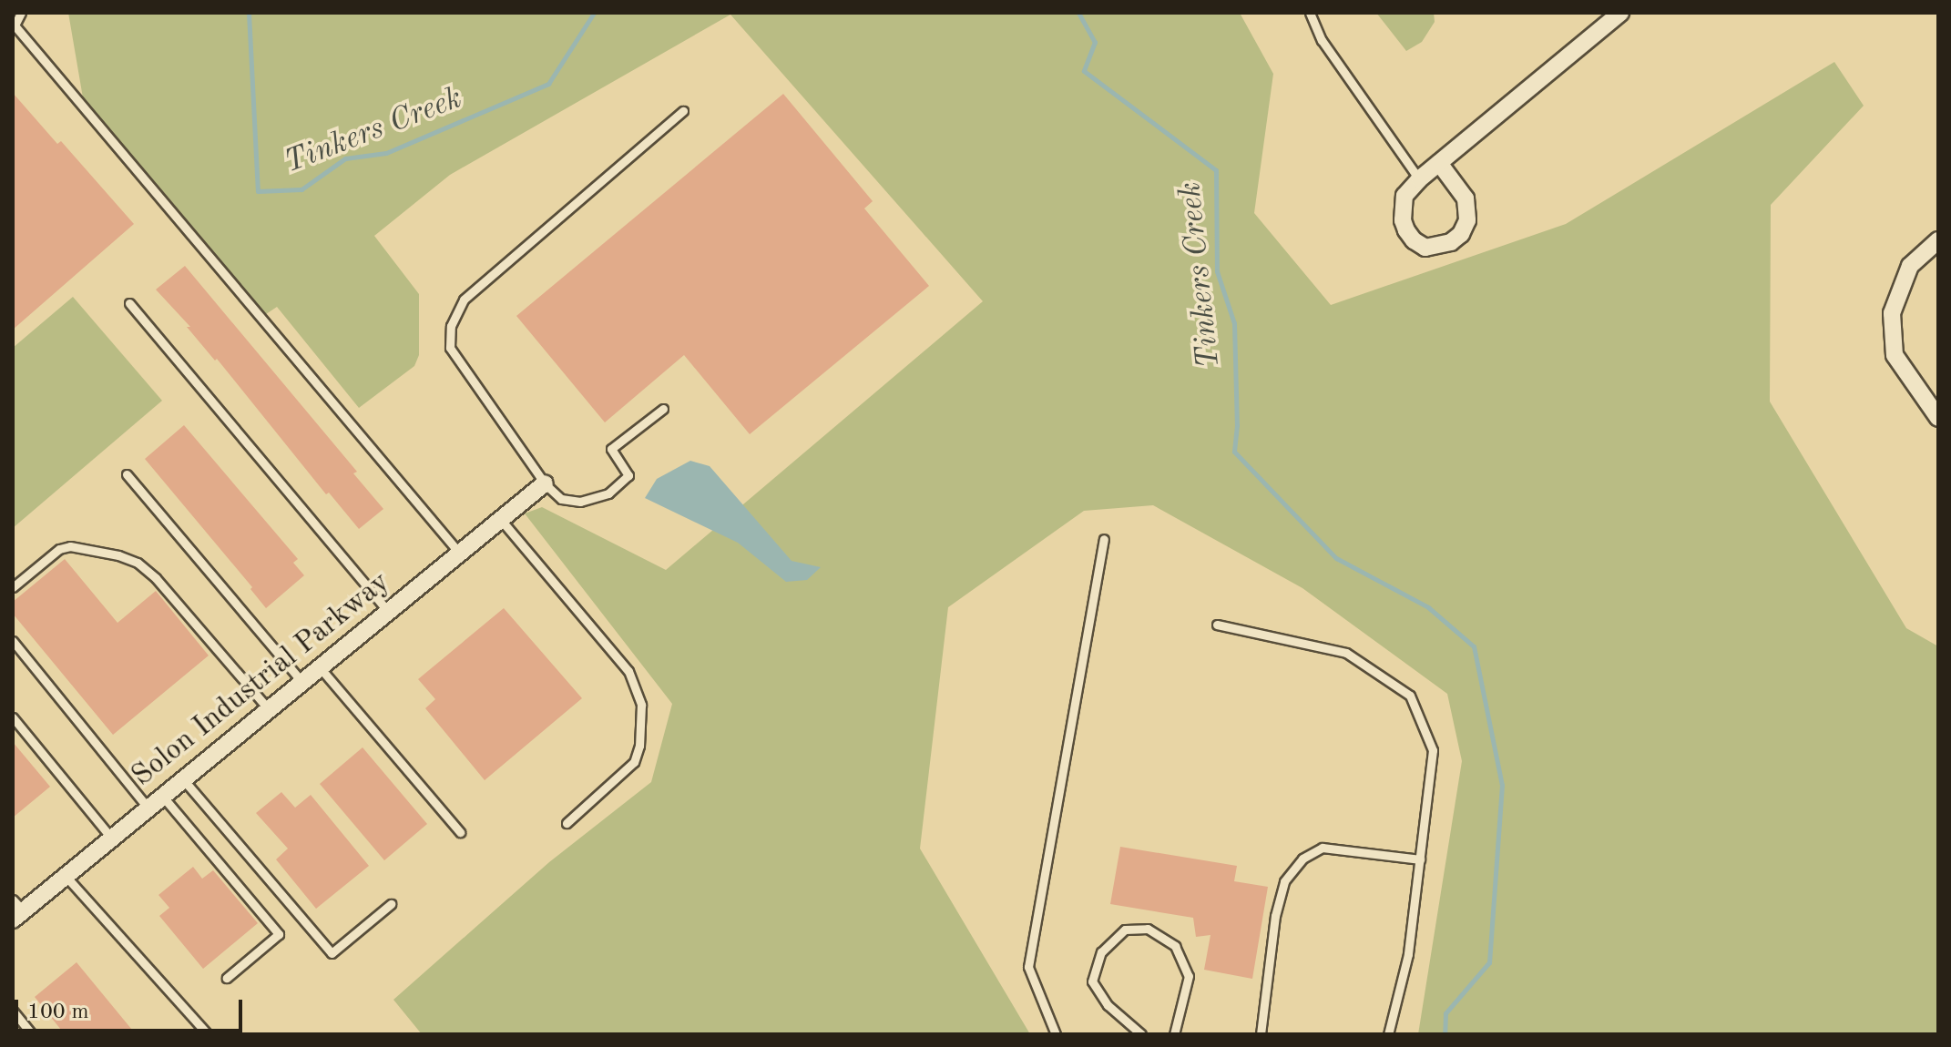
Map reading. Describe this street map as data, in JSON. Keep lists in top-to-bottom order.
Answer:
{
  "streets": {
    "street": ["Solon Industrial Parkway"]
  },
  "water": ["Tinkers Creek"],
  "scale_bar": "100 m"
}
